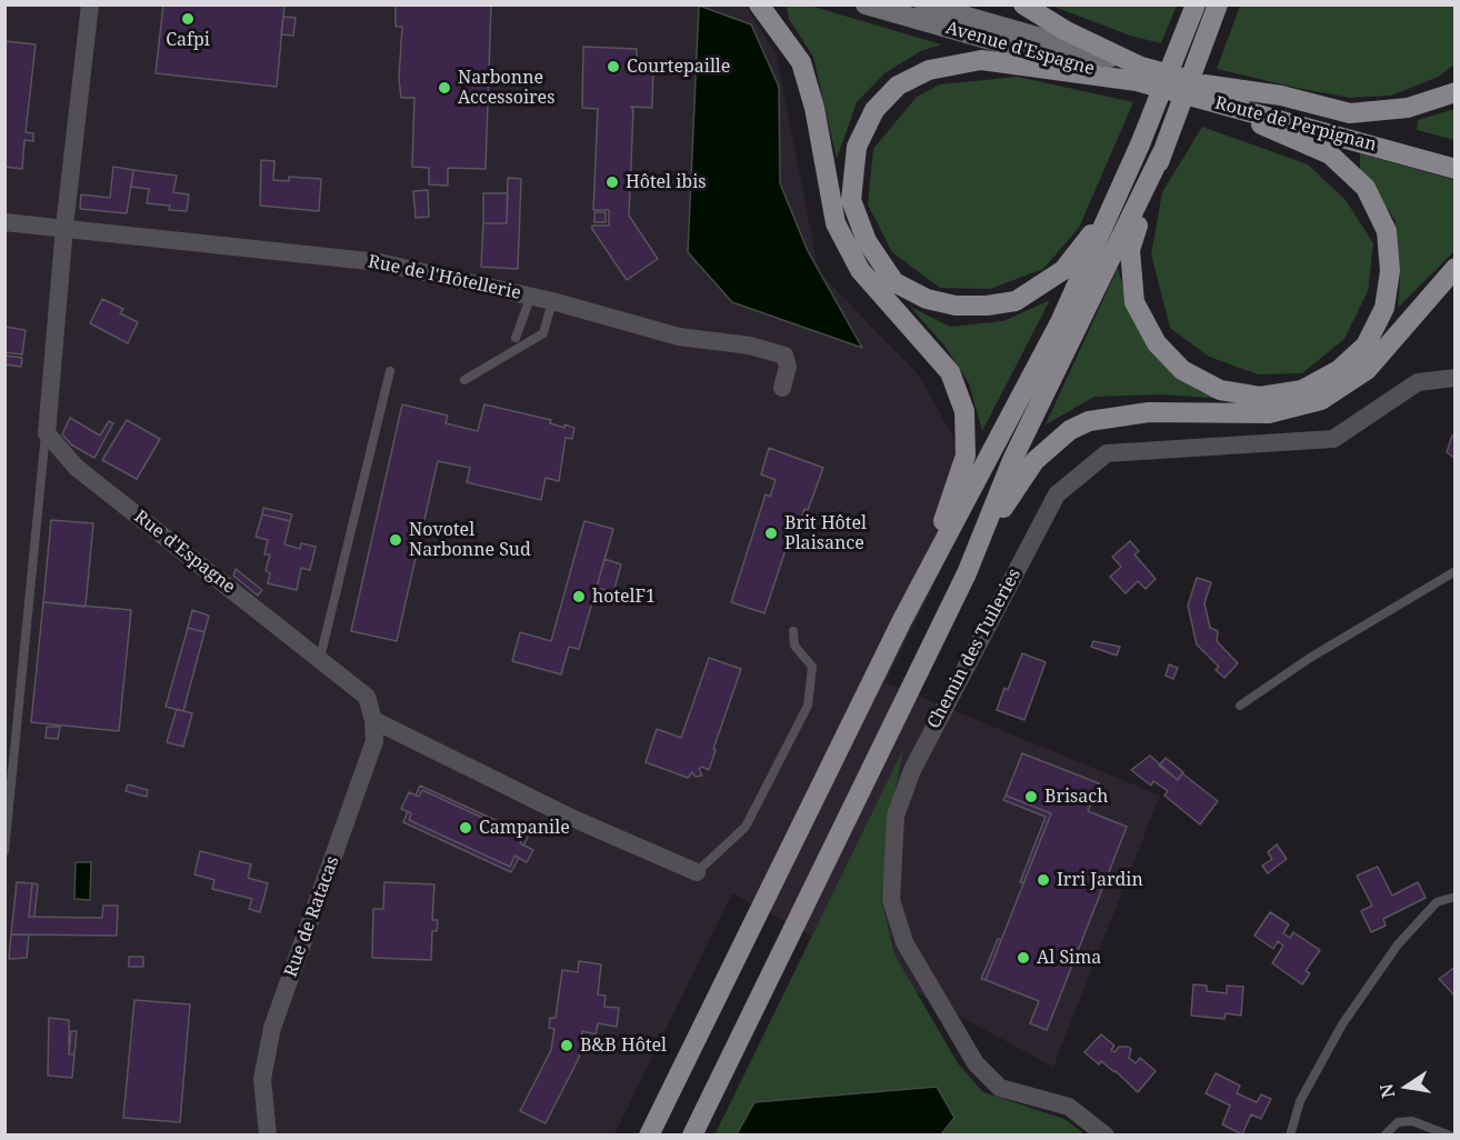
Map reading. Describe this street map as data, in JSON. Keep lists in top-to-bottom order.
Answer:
{
  "streets": {
    "main road": ["Avenue d'Espagne", "Route de Perpignan"],
    "street": [
      "Rue de l'Hôtellerie",
      "Rue d'Espagne",
      "Chemin des Tuileries",
      "Rue de Ratacas"
    ]
  },
  "crossings": [
    ["Avenue d'Espagne", "Route de Perpignan"],
    ["Rue d'Espagne", "Rue de Ratacas"]
  ],
  "places": [
    "Cafpi",
    "Courtepaille",
    "Narbonne Accessoires",
    "Hôtel ibis",
    "Brit Hôtel Plaisance",
    "Novotel Narbonne Sud",
    "hotelF1",
    "Brisach",
    "Campanile",
    "Irri Jardin",
    "Al Sima",
    "B&B Hôtel"
  ],
  "north": "left"
}
